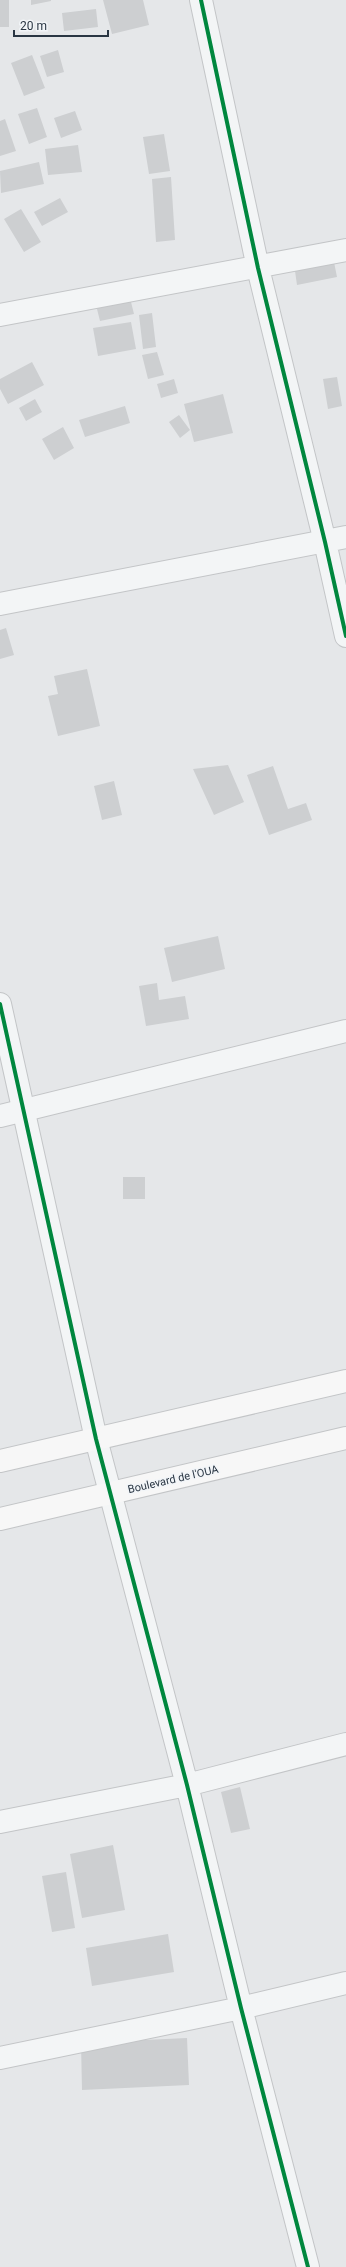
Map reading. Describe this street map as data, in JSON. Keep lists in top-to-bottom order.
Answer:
{
  "streets": {
    "main road": ["Boulevard de l'OUA"]
  },
  "scale_bar": "20 m"
}
